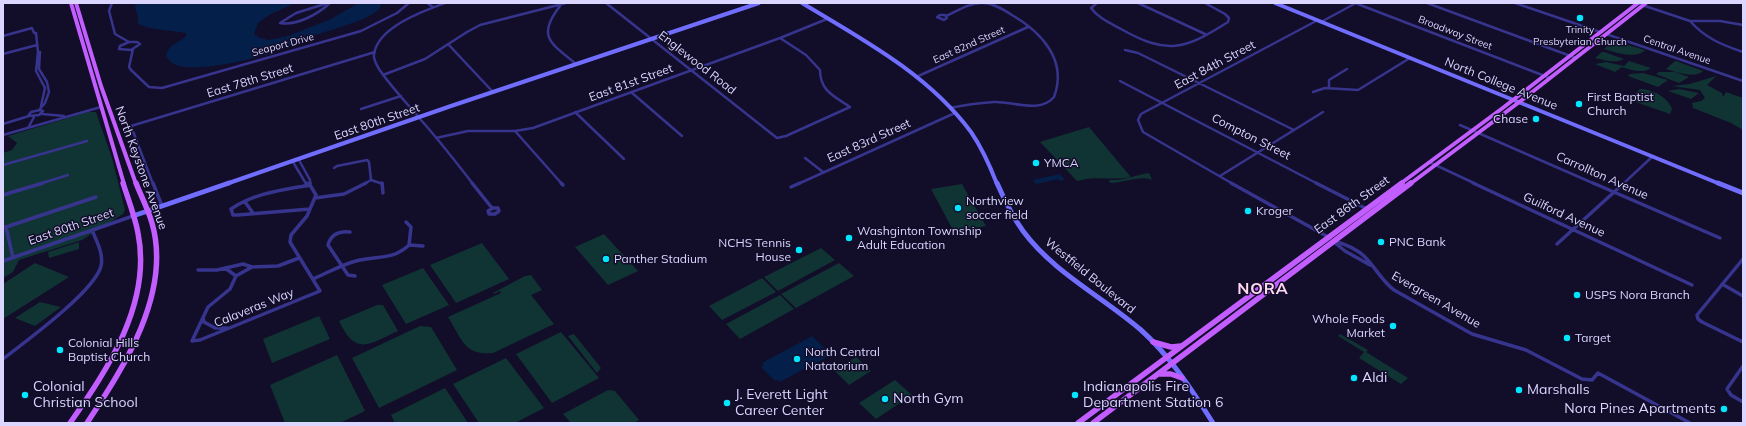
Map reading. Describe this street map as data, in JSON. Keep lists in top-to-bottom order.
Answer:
{
  "streets": {
    "main road": ["North Keystone Avenue", "East 86th Street"],
    "street": [
      "Broadway Street",
      "Seaport Drive",
      "East 82nd Street",
      "Central Avenue",
      "Englewood Road",
      "East 84th Street",
      "East 78th Street",
      "East 81st Street",
      "North College Avenue",
      "East 80th Street",
      "Compton Street",
      "East 83rd Street",
      "Carrollton Avenue",
      "Guilford Avenue",
      "Westfield Boulevard",
      "Evergreen Avenue",
      "Calaveras Way"
    ]
  },
  "crossings": [
    ["Broadway Street", "East 84th Street"],
    ["Broadway Street", "East 86th Street"],
    ["East 82nd Street", "Westfield Boulevard"],
    ["Central Avenue", "East 86th Street"],
    ["Englewood Road", "East 81st Street"],
    ["Englewood Road", "East 80th Street"],
    ["East 84th Street", "North College Avenue"],
    ["East 84th Street", "Compton Street"],
    ["East 84th Street", "Evergreen Avenue"],
    ["East 78th Street", "North Keystone Avenue"],
    ["East 81st Street", "Westfield Boulevard"],
    ["North College Avenue", "East 86th Street"],
    ["East 80th Street", "North Keystone Avenue"],
    ["Compton Street", "East 86th Street"],
    ["East 83rd Street", "Westfield Boulevard"],
    ["Carrollton Avenue", "East 86th Street"],
    ["East 86th Street", "Guilford Avenue"],
    ["East 86th Street", "Westfield Boulevard"],
    ["East 86th Street", "Evergreen Avenue"]
  ],
  "districts": ["NORA"],
  "places": [
    "Trinity Presbyterian Church",
    "First Baptist Church",
    "Chase",
    "YMCA",
    "Northview soccer field",
    "Kroger",
    "Washginton Township Adult Education",
    "PNC Bank",
    "NCHS Tennis House",
    "Panther Stadium",
    "USPS Nora Branch",
    "Whole Foods Market",
    "Target",
    "Colonial Hills Baptist Church",
    "North Central Natatorium",
    "Aldi",
    "Marshalls",
    "Colonial Christian School",
    "Indianapolis Fire Department Station 6",
    "North Gym",
    "J. Everett Light Career Center",
    "Nora Pines Apartments"
  ]
}
